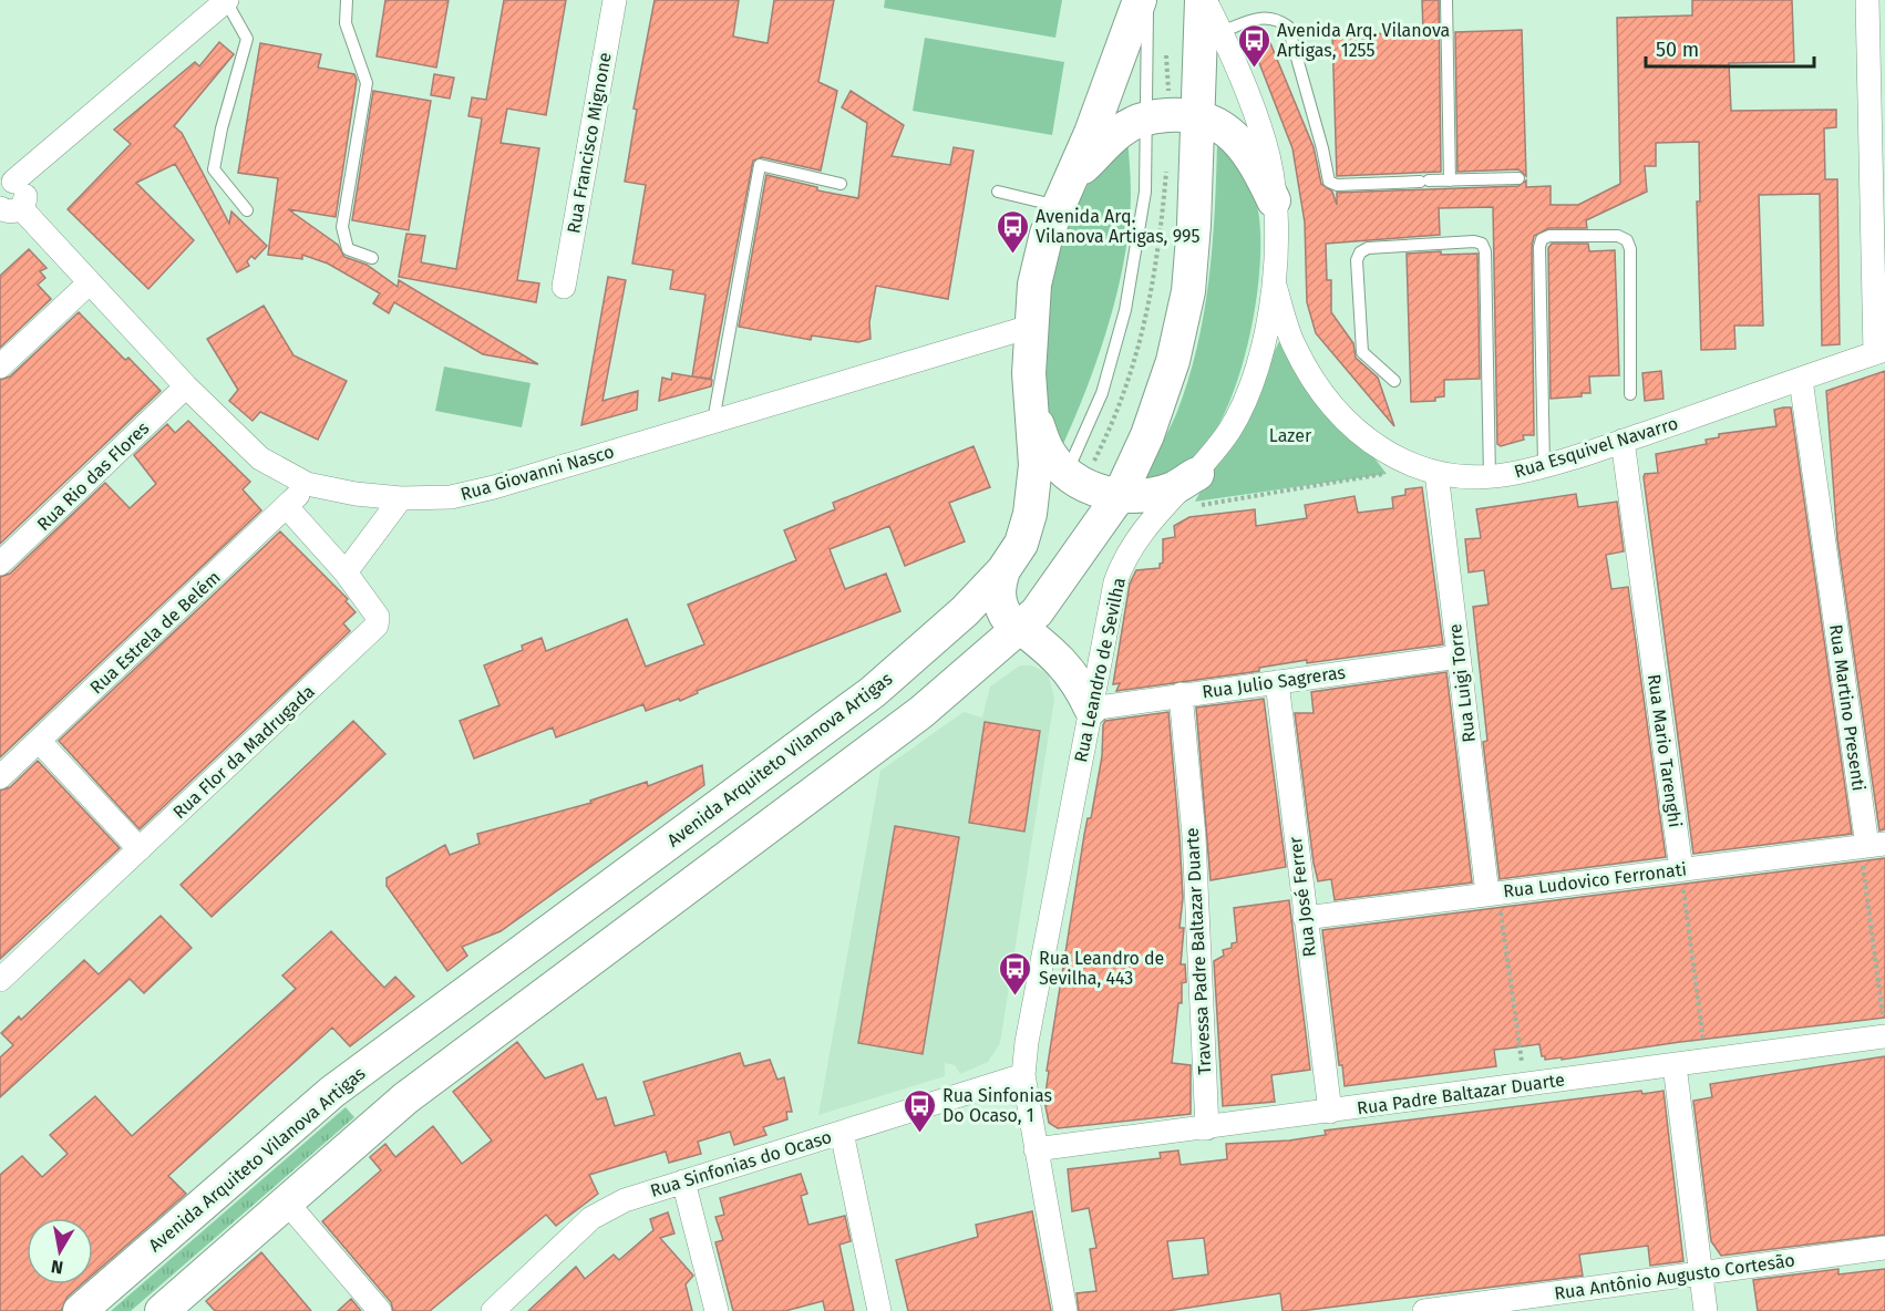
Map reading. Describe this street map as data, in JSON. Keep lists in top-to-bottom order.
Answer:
{
  "streets": {
    "main road": ["Avenida Arquiteto Vilanova Artigas"],
    "street": [
      "Rua Francisco Mignone",
      "Rua Esquivel Navarro",
      "Rua Giovanni Nasco",
      "Rua Rio das Flores",
      "Rua Estrela de Belém",
      "Rua Leandro de Sevilha",
      "Rua Julio Sagreras",
      "Rua Luigi Torre",
      "Rua Martino Presenti",
      "Rua Mario Tarenghi",
      "Rua Flor da Madrugada",
      "Rua Ludovico Ferronati",
      "Rua José Ferrer",
      "Travessa Padre Baltazar Duarte",
      "Rua Padre Baltazar Duarte",
      "Rua Sinfonias do Ocaso",
      "Rua Antônio Augusto Cortesão"
    ]
  },
  "crossings": [
    ["Rua Esquivel Navarro", "Rua Leandro de Sevilha"],
    ["Rua Esquivel Navarro", "Rua Luigi Torre"],
    ["Rua Esquivel Navarro", "Rua Martino Presenti"],
    ["Rua Esquivel Navarro", "Rua Mario Tarenghi"],
    ["Rua Giovanni Nasco", "Rua Rio das Flores"],
    ["Rua Giovanni Nasco", "Rua Estrela de Belém"],
    ["Rua Giovanni Nasco", "Avenida Arquiteto Vilanova Artigas"],
    ["Rua Estrela de Belém", "Rua Flor da Madrugada"],
    ["Rua Leandro de Sevilha", "Rua Julio Sagreras"],
    ["Rua Leandro de Sevilha", "Rua Padre Baltazar Duarte"],
    ["Rua Leandro de Sevilha", "Rua Sinfonias do Ocaso"],
    ["Rua Julio Sagreras", "Rua Luigi Torre"],
    ["Rua Julio Sagreras", "Rua José Ferrer"],
    ["Rua Julio Sagreras", "Travessa Padre Baltazar Duarte"],
    ["Rua Luigi Torre", "Rua Ludovico Ferronati"],
    ["Rua Martino Presenti", "Rua Ludovico Ferronati"],
    ["Rua Mario Tarenghi", "Rua Ludovico Ferronati"],
    ["Rua Ludovico Ferronati", "Rua José Ferrer"],
    ["Rua José Ferrer", "Rua Padre Baltazar Duarte"],
    ["Travessa Padre Baltazar Duarte", "Rua Padre Baltazar Duarte"]
  ],
  "parks": ["Lazer"],
  "places": {
    "bus stop": [
      "Avenida Arq. Vilanova Artigas, 1255",
      "Avenida Arq. Vilanova Artigas, 995",
      "Rua Leandro de Sevilha, 443",
      "Rua Sinfonias Do Ocaso, 1"
    ]
  },
  "scale_bar": "50 m",
  "north": "bottom"
}
